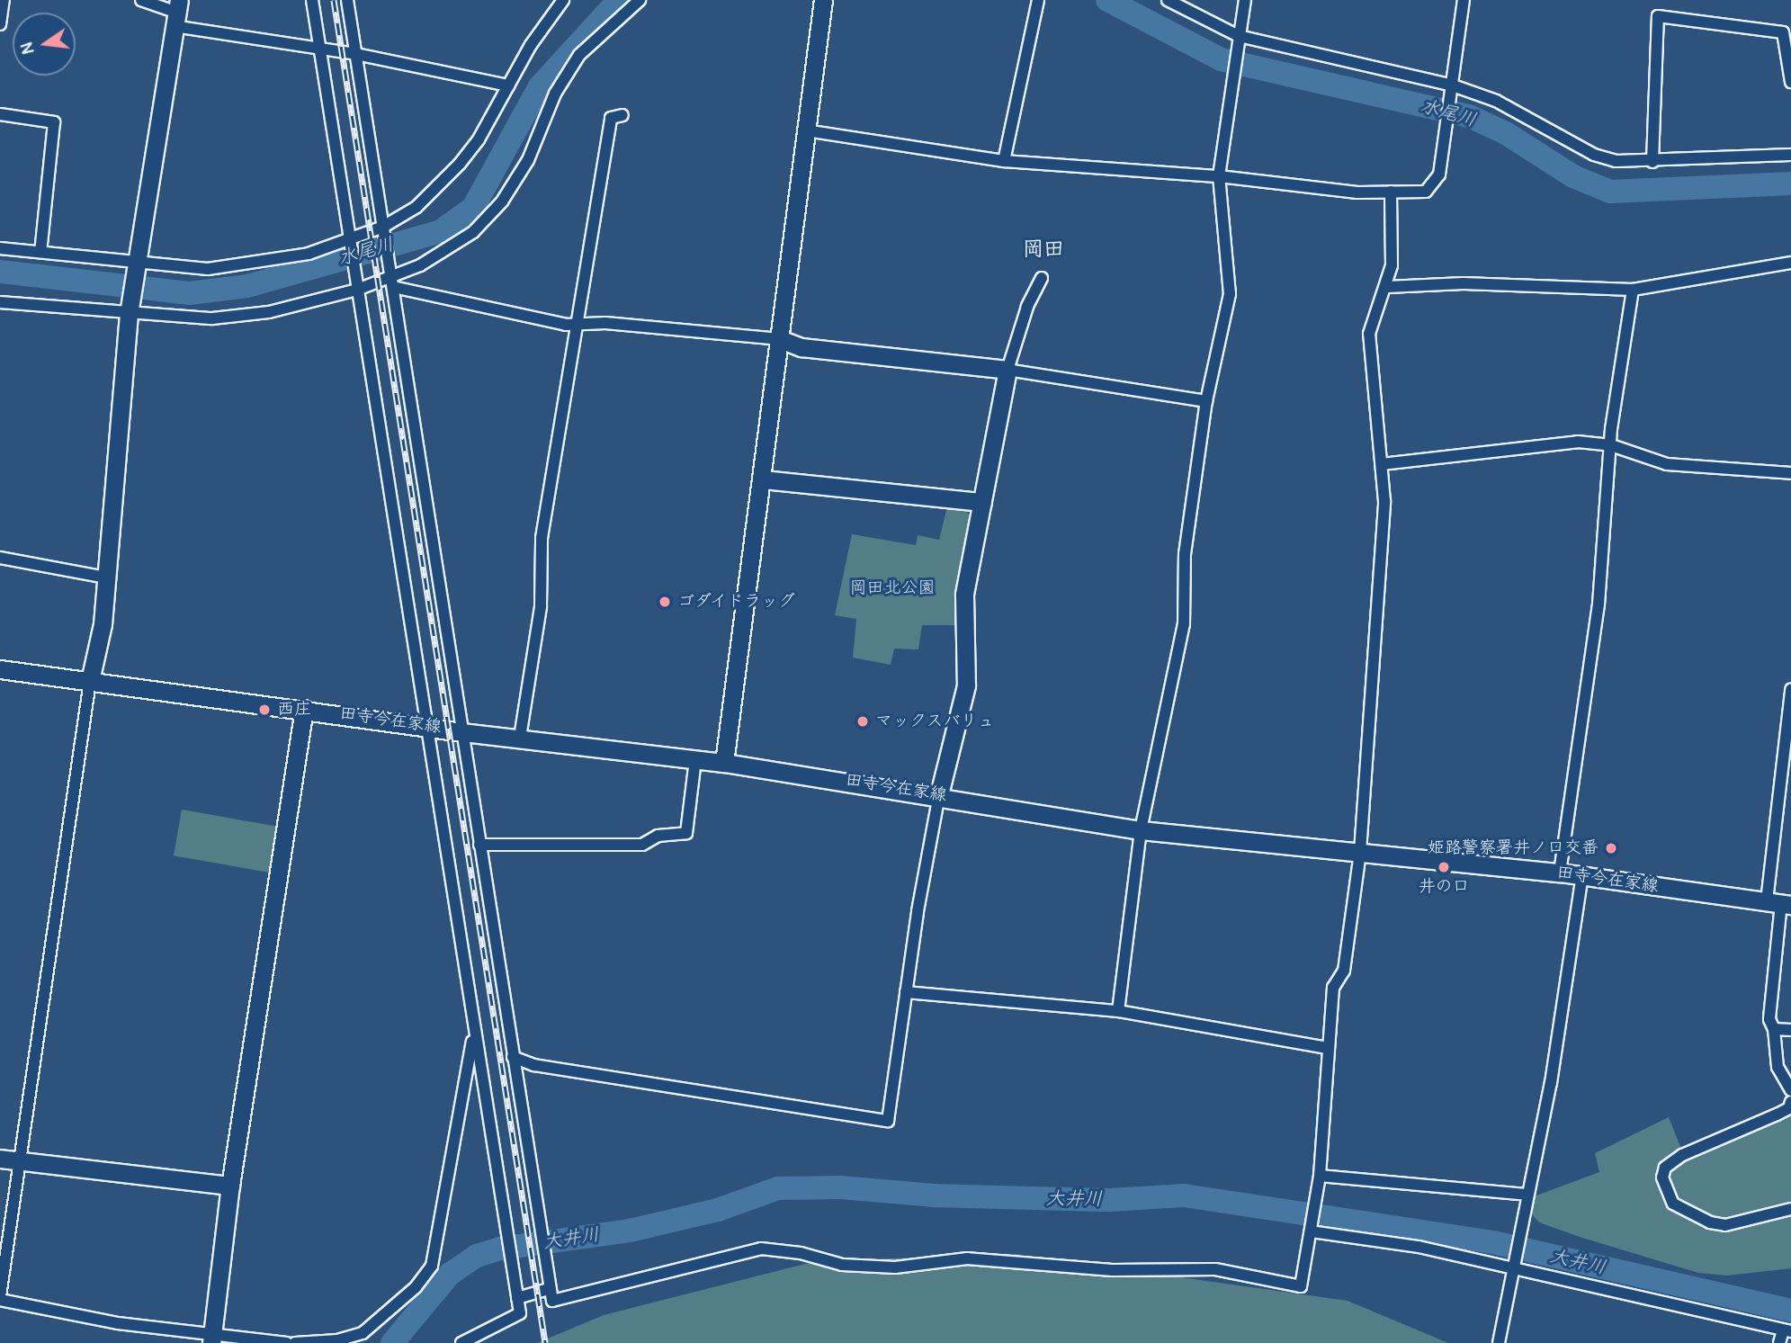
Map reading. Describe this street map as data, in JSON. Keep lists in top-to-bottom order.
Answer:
{
  "streets": {
    "street": ["田寺今在家線"]
  },
  "districts": ["岡田"],
  "water": ["水尾川", "大井川"],
  "parks": ["岡田北公園"],
  "places": [
    "ゴダイドラッグ",
    "西庄",
    "マックスバリュ",
    "姫路警察署井ノ口交番",
    "井の口"
  ],
  "north": "left"
}
